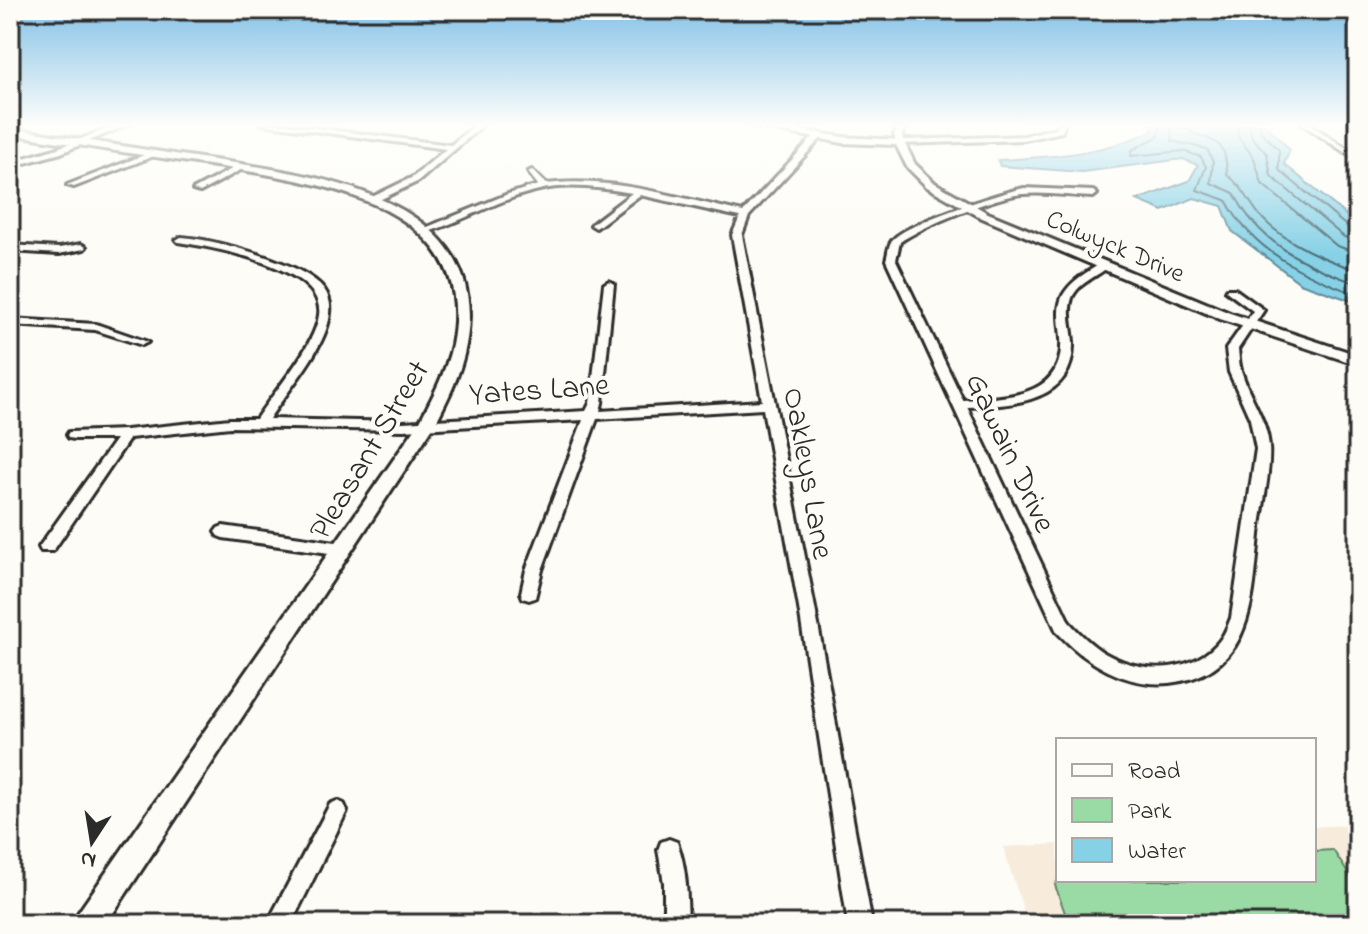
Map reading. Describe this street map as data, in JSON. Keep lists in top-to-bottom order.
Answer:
{
  "streets": {
    "street": [
      "Colwyck Drive",
      "Yates Lane",
      "Pleasant Street",
      "Gawain Drive",
      "Oakleys Lane"
    ]
  },
  "crossings": [
    ["Colwyck Drive", "Gawain Drive"],
    ["Yates Lane", "Pleasant Street"],
    ["Yates Lane", "Oakleys Lane"]
  ],
  "legend": ["Road", "Park", "Water"],
  "north": "bottom"
}
